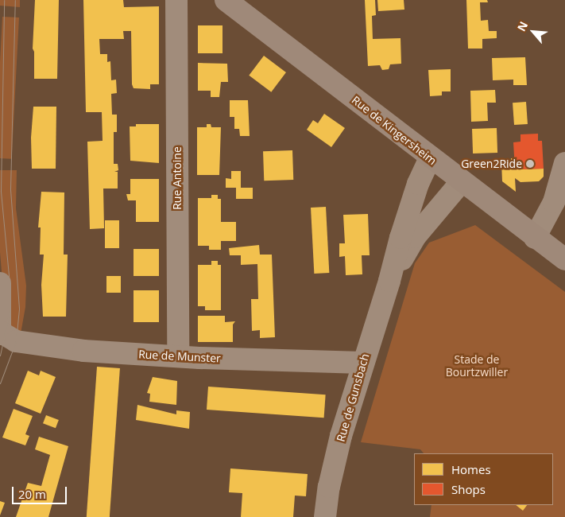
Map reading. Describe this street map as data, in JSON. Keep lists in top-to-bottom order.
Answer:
{
  "streets": {
    "main road": ["Rue de Kingersheim"],
    "street": ["Rue Antoine", "Rue de Munster", "Rue de Gunsbach"]
  },
  "crossings": [
    ["Rue de Kingersheim", "Rue de Gunsbach"],
    ["Rue Antoine", "Rue de Munster"],
    ["Rue de Munster", "Rue de Gunsbach"]
  ],
  "parks": ["Stade de Bourtzwiller"],
  "places": ["Green2Ride"],
  "legend": ["Homes", "Shops"],
  "scale_bar": "20 m",
  "north": "top left"
}
